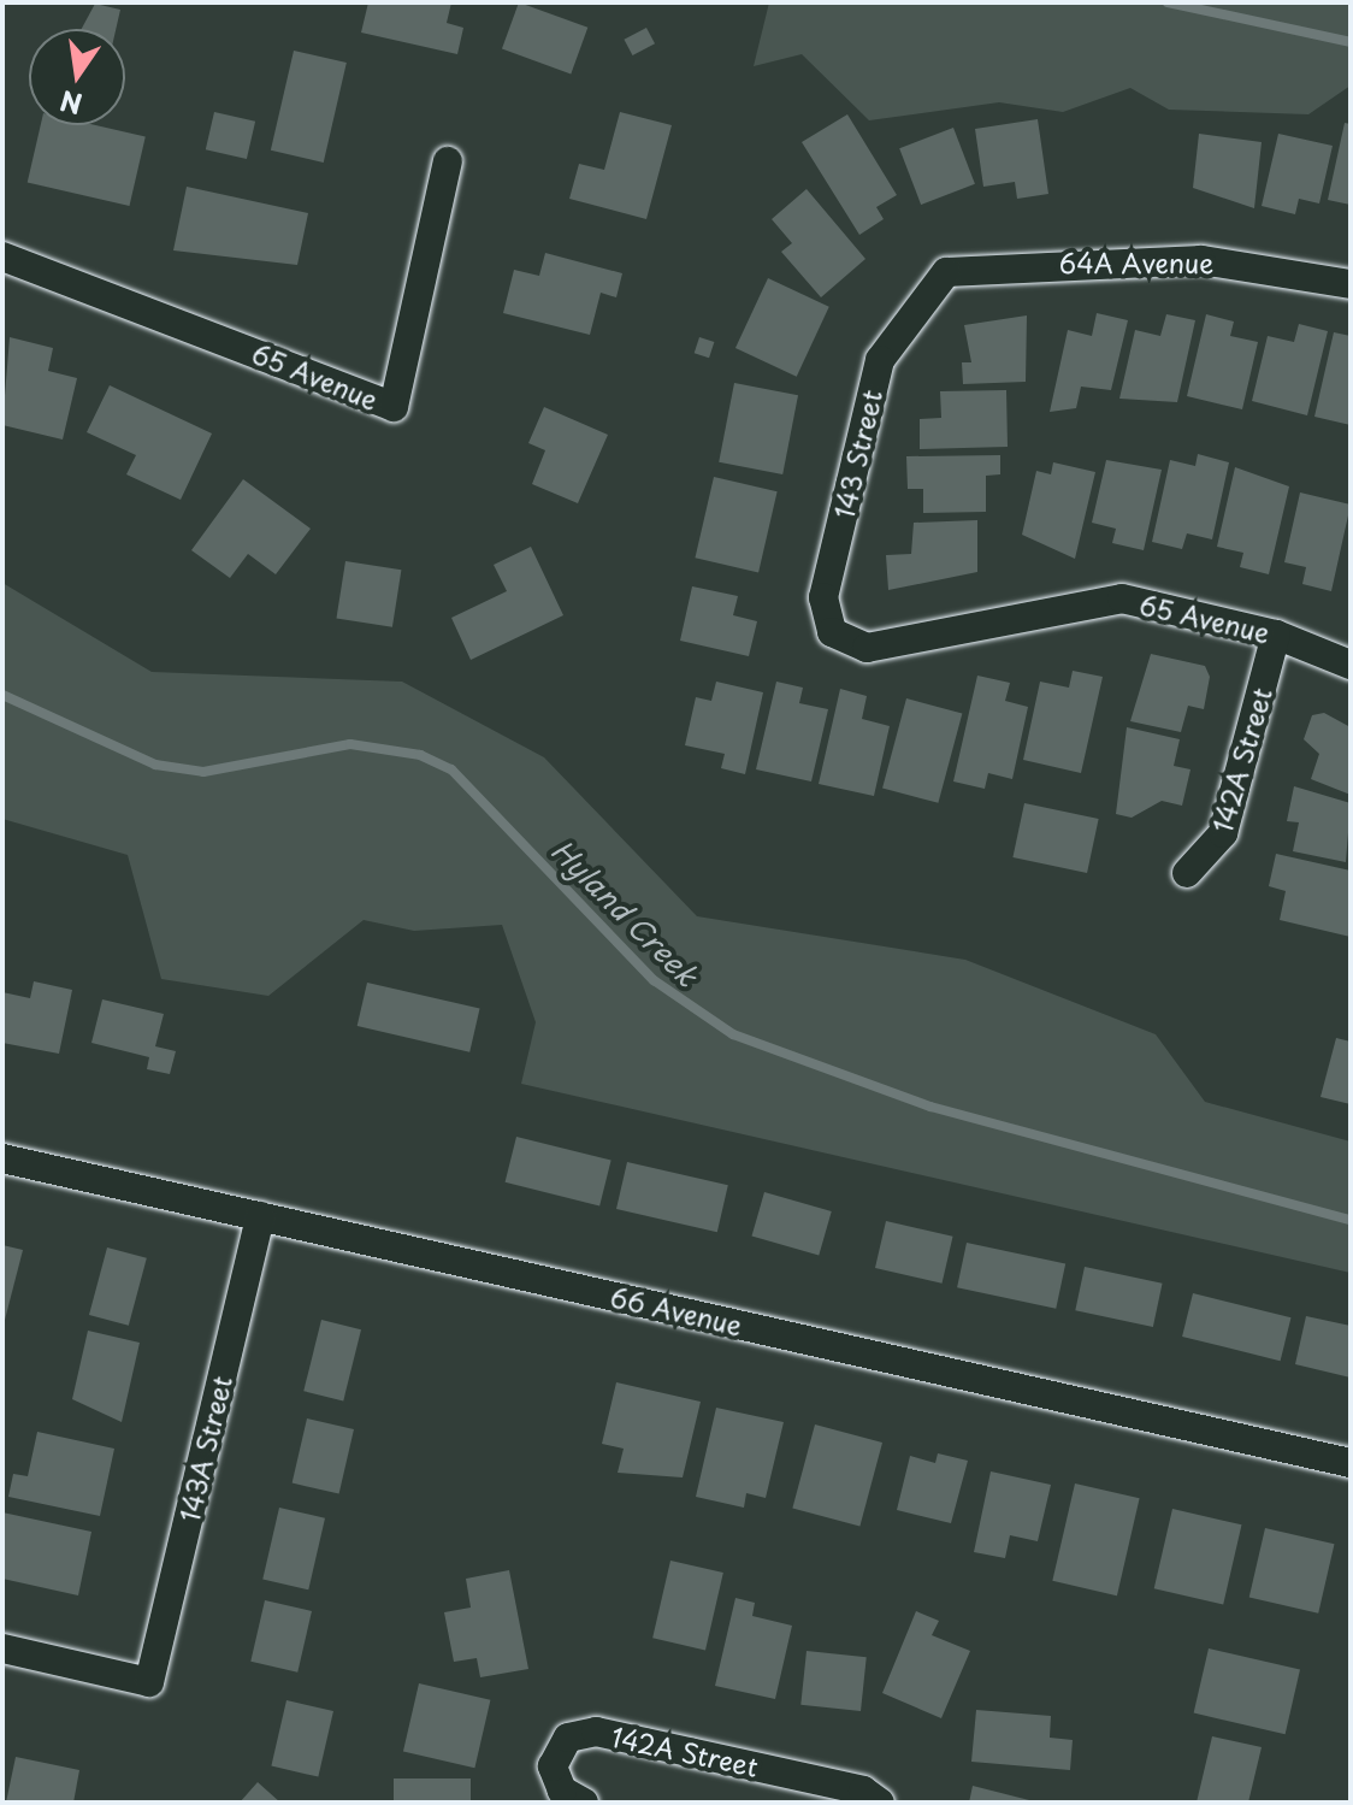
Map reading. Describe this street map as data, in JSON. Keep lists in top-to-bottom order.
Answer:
{
  "streets": {
    "street": [
      "64A Avenue",
      "65 Avenue",
      "143 Street",
      "142A Street",
      "66 Avenue",
      "143A Street"
    ]
  },
  "crossings": [
    ["64A Avenue", "143 Street"],
    ["65 Avenue", "143 Street"],
    ["65 Avenue", "142A Street"],
    ["66 Avenue", "143A Street"]
  ],
  "water": ["Hyland Creek"],
  "north": "bottom"
}
